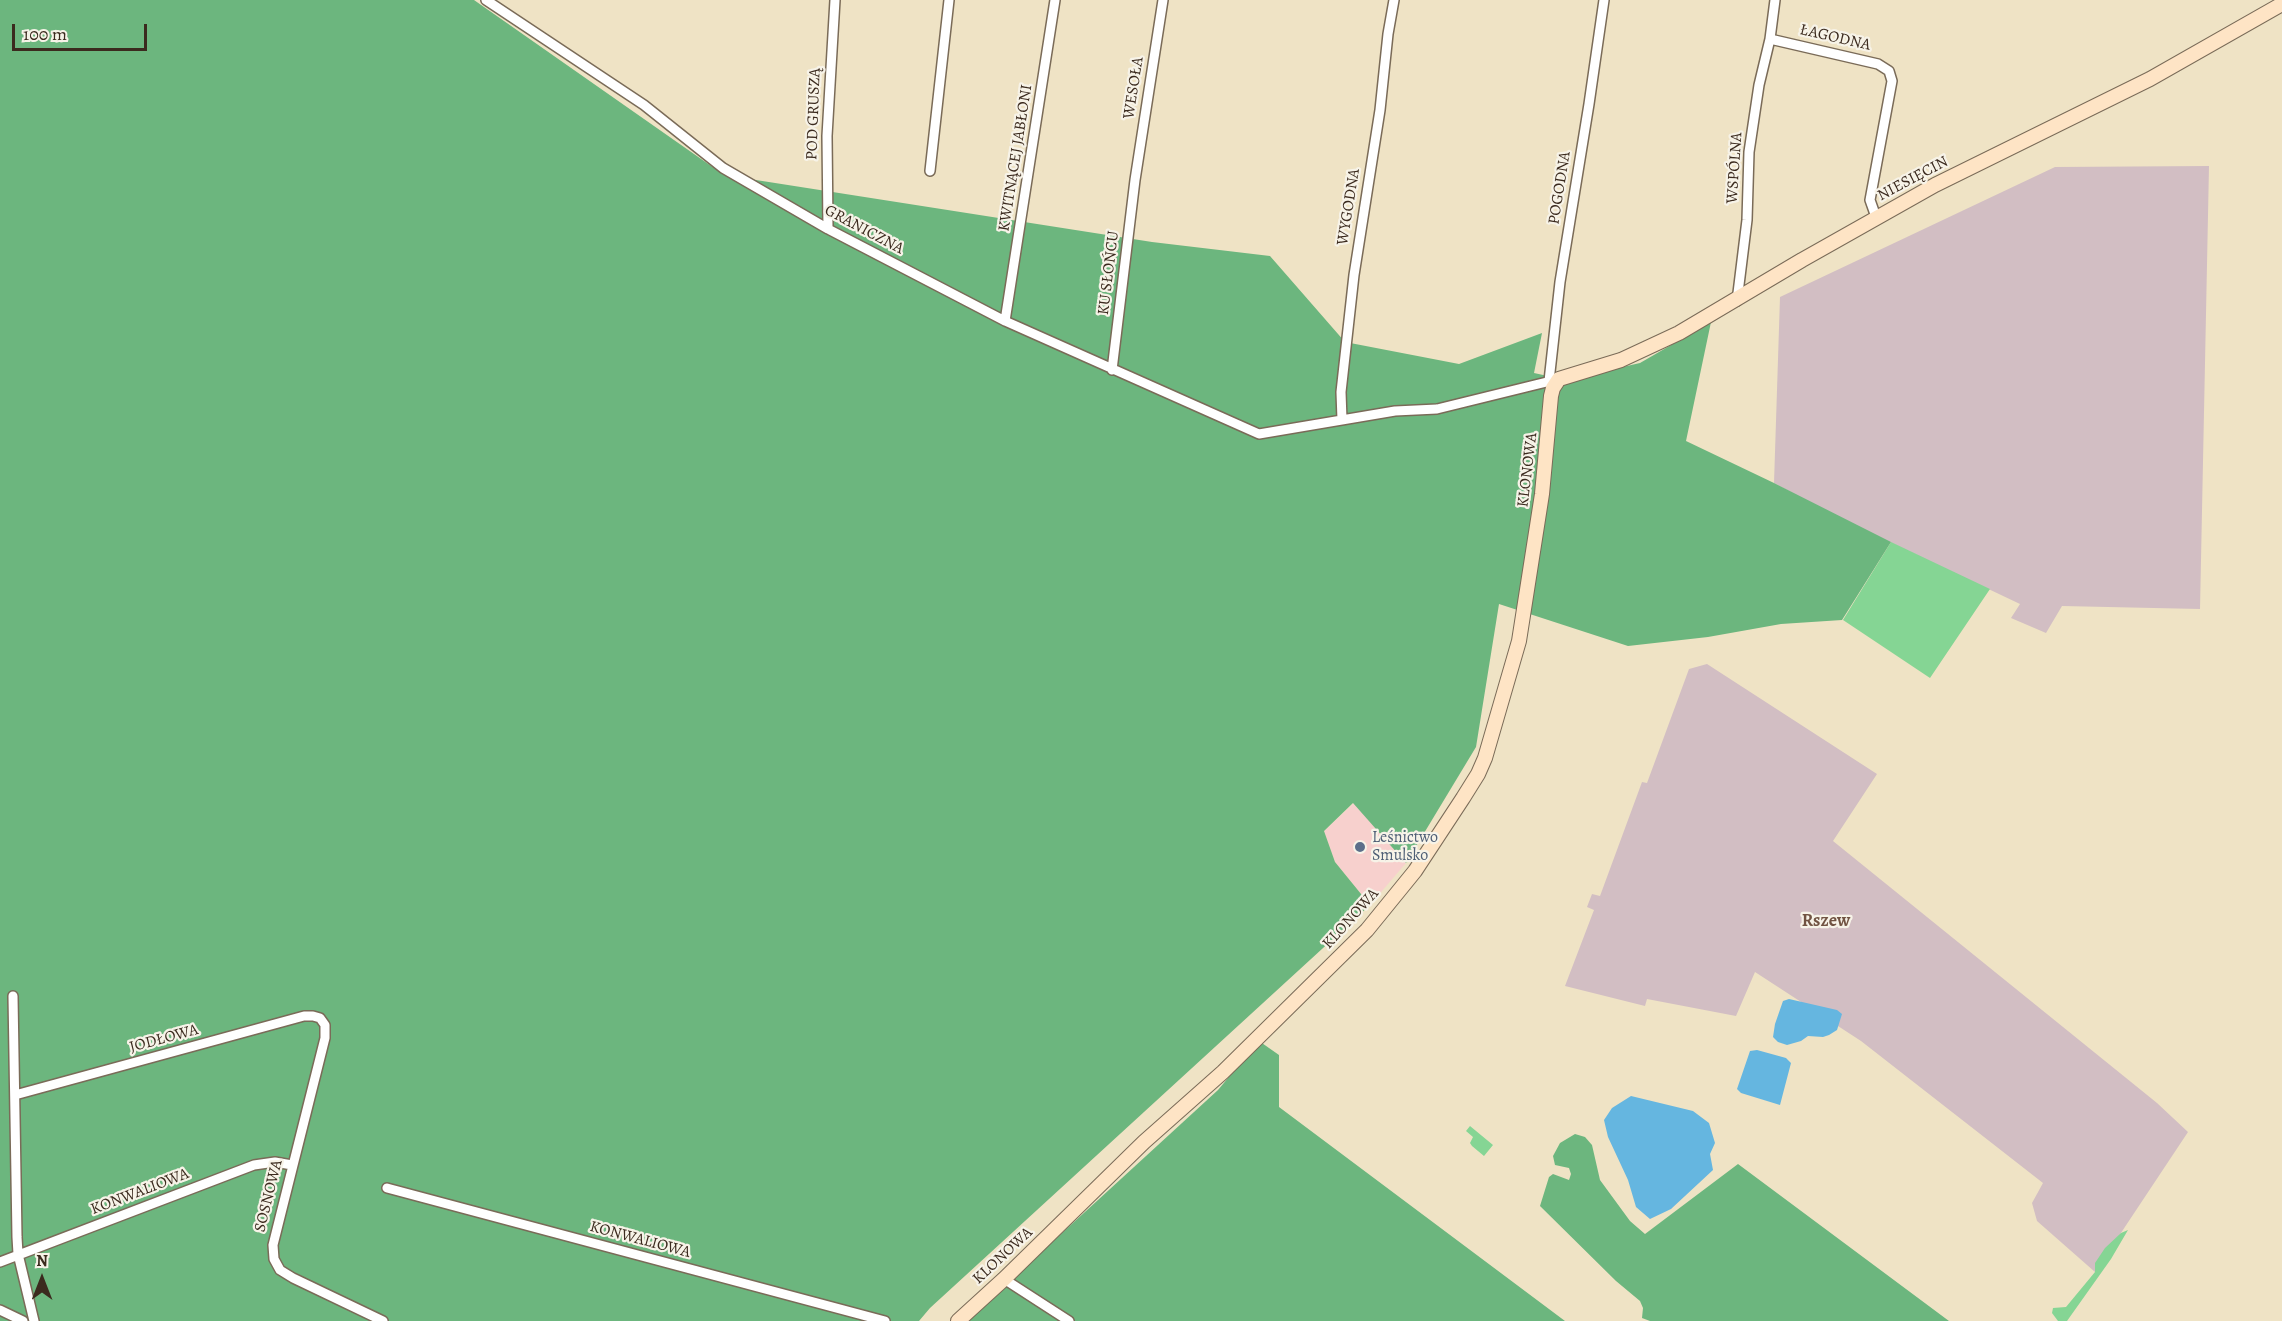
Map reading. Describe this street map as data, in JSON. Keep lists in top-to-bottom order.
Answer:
{
  "streets": {
    "street": [
      "ŁAGODNA",
      "WESOŁA",
      "POD GRUSZĄ",
      "KWITNĄCEJ JABŁONI",
      "WSPÓLNA",
      "NIESIĘCIN",
      "POGODNA",
      "WYGODNA",
      "GRANICZNA",
      "KU SŁOŃCU",
      "KLONOWA",
      "JODŁOWA",
      "KONWALIOWA",
      "SOSNOWA"
    ]
  },
  "crossings": [
    ["ŁAGODNA", "WSPÓLNA"],
    ["ŁAGODNA", "NIESIĘCIN"],
    ["WESOŁA", "KU SŁOŃCU"],
    ["POD GRUSZĄ", "GRANICZNA"],
    ["KWITNĄCEJ JABŁONI", "GRANICZNA"],
    ["WSPÓLNA", "NIESIĘCIN"],
    ["NIESIĘCIN", "POGODNA"],
    ["NIESIĘCIN", "KLONOWA"],
    ["POGODNA", "KLONOWA"],
    ["WYGODNA", "GRANICZNA"],
    ["GRANICZNA", "KU SŁOŃCU"],
    ["JODŁOWA", "SOSNOWA"],
    ["KONWALIOWA", "SOSNOWA"]
  ],
  "districts": ["Rszew"],
  "places": ["Leśnictwo Smulsko"],
  "scale_bar": "100 m",
  "north": "top"
}
